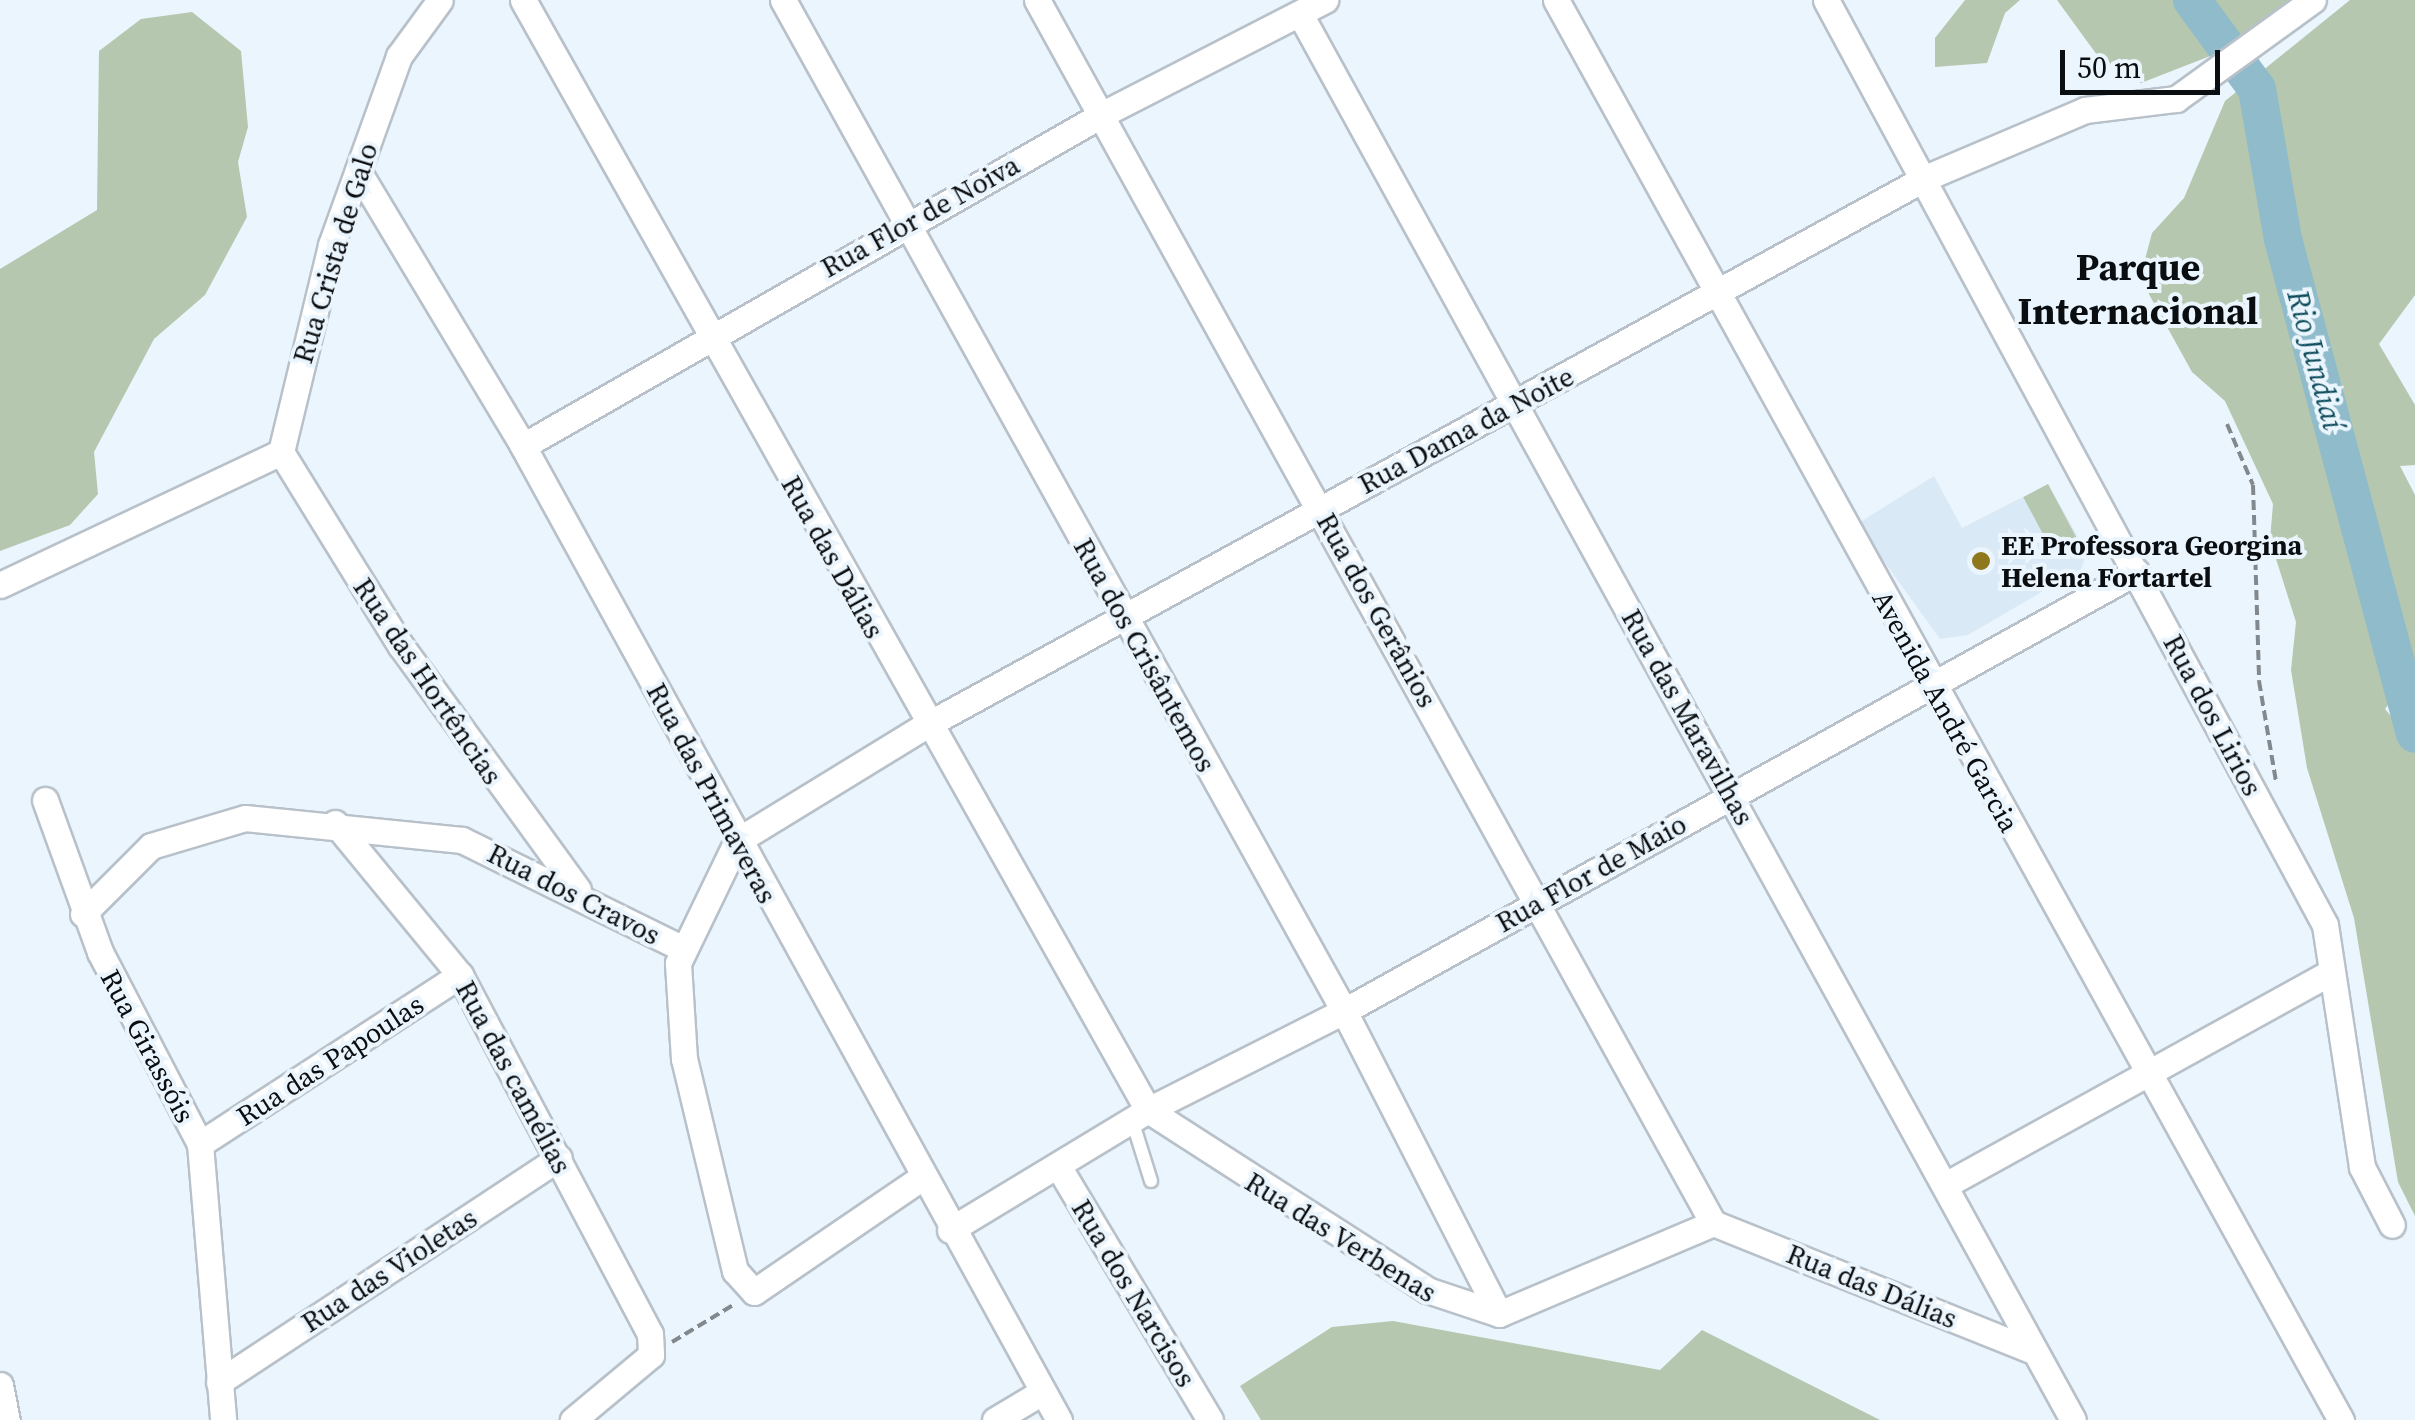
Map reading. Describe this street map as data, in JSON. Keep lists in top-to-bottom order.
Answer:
{
  "streets": {
    "street": [
      "Rua Flor de Noiva",
      "Rua Crista de Galo",
      "Rua Dama da Noite",
      "Rua das Dálias",
      "Rua dos Gerânios",
      "Rua dos Crisântemos",
      "Rua das Hortências",
      "Avenida André Garcia",
      "Rua dos Lirios",
      "Rua das Maravilhas",
      "Rua das Primaveras",
      "Rua Flor de Maio",
      "Rua dos Cravos",
      "Rua Girassóis",
      "Rua das Papoulas",
      "Rua das camélias",
      "Rua das Verbenas",
      "Rua das Violetas",
      "Rua dos Narcisos"
    ]
  },
  "crossings": [
    ["Rua Flor de Noiva", "Rua das Dálias"],
    ["Rua Flor de Noiva", "Rua dos Gerânios"],
    ["Rua Flor de Noiva", "Rua dos Crisântemos"],
    ["Rua Flor de Noiva", "Rua das Maravilhas"],
    ["Rua Flor de Noiva", "Rua das Primaveras"],
    ["Rua Crista de Galo", "Rua das Hortências"],
    ["Rua Crista de Galo", "Rua das Primaveras"],
    ["Rua Dama da Noite", "Rua das Dálias"],
    ["Rua Dama da Noite", "Rua dos Gerânios"],
    ["Rua Dama da Noite", "Rua dos Crisântemos"],
    ["Rua Dama da Noite", "Avenida André Garcia"],
    ["Rua Dama da Noite", "Rua dos Lirios"],
    ["Rua Dama da Noite", "Rua das Maravilhas"],
    ["Rua Dama da Noite", "Rua das Primaveras"],
    ["Rua Dama da Noite", "Rua dos Cravos"],
    ["Rua das Dálias", "Rua dos Gerânios"],
    ["Rua das Dálias", "Rua das Maravilhas"],
    ["Rua das Dálias", "Rua Flor de Maio"],
    ["Rua das Dálias", "Rua das Verbenas"],
    ["Rua dos Gerânios", "Rua Flor de Maio"],
    ["Rua dos Crisântemos", "Rua Flor de Maio"],
    ["Rua dos Crisântemos", "Rua das Verbenas"],
    ["Rua das Hortências", "Rua dos Cravos"],
    ["Avenida André Garcia", "Rua Flor de Maio"],
    ["Rua dos Lirios", "Rua Flor de Maio"],
    ["Rua das Maravilhas", "Rua Flor de Maio"],
    ["Rua Flor de Maio", "Rua das Verbenas"],
    ["Rua dos Cravos", "Rua Girassóis"],
    ["Rua dos Cravos", "Rua das camélias"],
    ["Rua Girassóis", "Rua das Papoulas"],
    ["Rua Girassóis", "Rua das Violetas"],
    ["Rua das Papoulas", "Rua das camélias"],
    ["Rua das camélias", "Rua das Violetas"]
  ],
  "districts": ["Parque Internacional"],
  "water": ["Rio Jundiaí"],
  "places": ["EE Professora Georgina Helena Fortartel"],
  "scale_bar": "50 m"
}
